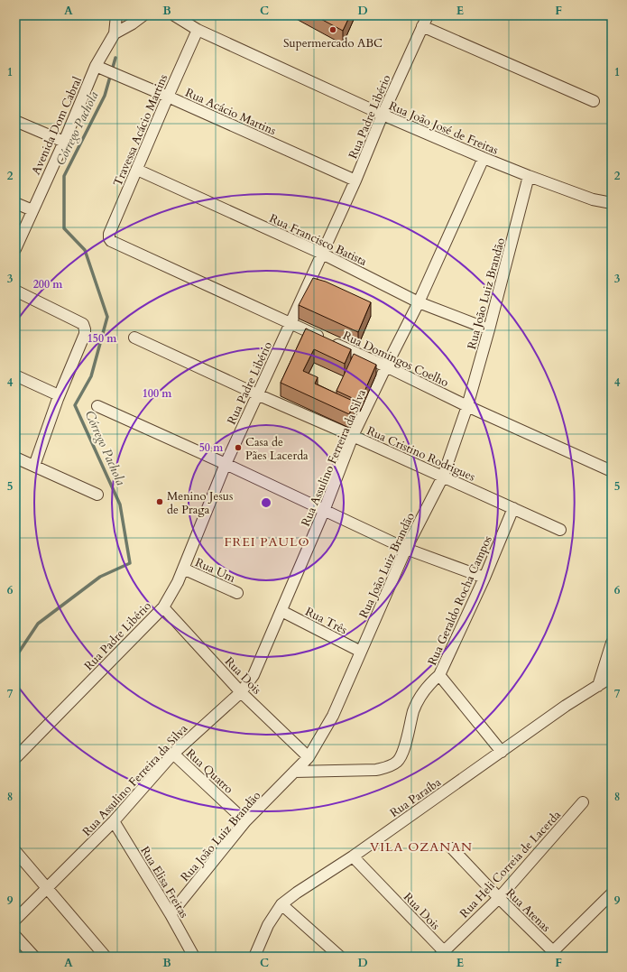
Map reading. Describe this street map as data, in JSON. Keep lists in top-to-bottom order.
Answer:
{
  "streets": {
    "street": [
      "Rua Acácio Martins",
      "Rua Padre Libério",
      "Avenida Dom Cabral",
      "Rua João José de Freitas",
      "Travessa Acácio Martins",
      "Rua Francisco Batista",
      "Rua João Luiz Brandão",
      "Rua Domingos Coelho",
      "Rua Cristino Rodrigues",
      "Rua Assulino Ferreira da Silva",
      "Rua Um",
      "Rua Geraldo Rocha Campos",
      "Rua Três",
      "Rua Dois",
      "Rua Quatro",
      "Rua Paraíba",
      "Rua Heli Correia de Lacerda",
      "Rua Elisa Freitas",
      "Rua Atenas"
    ]
  },
  "crossings": [
    ["Rua Acácio Martins", "Rua Padre Libério"],
    ["Rua Acácio Martins", "Avenida Dom Cabral"],
    ["Rua Acácio Martins", "Travessa Acácio Martins"],
    ["Rua Padre Libério", "Rua João José de Freitas"],
    ["Rua Padre Libério", "Rua Francisco Batista"],
    ["Rua Padre Libério", "Rua Domingos Coelho"],
    ["Rua Padre Libério", "Rua Cristino Rodrigues"],
    ["Rua Padre Libério", "Rua Um"],
    ["Rua Padre Libério", "Rua Dois"],
    ["Rua João José de Freitas", "Travessa Acácio Martins"],
    ["Rua João José de Freitas", "Rua João Luiz Brandão"],
    ["Rua João José de Freitas", "Rua Assulino Ferreira da Silva"],
    ["Travessa Acácio Martins", "Rua Francisco Batista"],
    ["Travessa Acácio Martins", "Rua Domingos Coelho"],
    ["Rua Francisco Batista", "Rua João Luiz Brandão"],
    ["Rua Francisco Batista", "Rua Assulino Ferreira da Silva"],
    ["Rua João Luiz Brandão", "Rua Domingos Coelho"],
    ["Rua João Luiz Brandão", "Rua Cristino Rodrigues"],
    ["Rua João Luiz Brandão", "Rua Geraldo Rocha Campos"],
    ["Rua João Luiz Brandão", "Rua Três"],
    ["Rua João Luiz Brandão", "Rua Dois"],
    ["Rua João Luiz Brandão", "Rua Quatro"],
    ["Rua João Luiz Brandão", "Rua Elisa Freitas"],
    ["Rua Domingos Coelho", "Rua Assulino Ferreira da Silva"],
    ["Rua Cristino Rodrigues", "Rua Assulino Ferreira da Silva"],
    ["Rua Cristino Rodrigues", "Rua Geraldo Rocha Campos"],
    ["Rua Assulino Ferreira da Silva", "Rua Três"],
    ["Rua Assulino Ferreira da Silva", "Rua Dois"],
    ["Rua Assulino Ferreira da Silva", "Rua Quatro"],
    ["Rua Assulino Ferreira da Silva", "Rua Elisa Freitas"],
    ["Rua Dois", "Rua Paraíba"],
    ["Rua Dois", "Rua Heli Correia de Lacerda"],
    ["Rua Heli Correia de Lacerda", "Rua Atenas"]
  ],
  "districts": ["FREI PAULO", "VILA OZANAN"],
  "water": ["Córrego Pachola"],
  "places": ["Supermercado ABC", "Casa de Pães Lacerda", "Menino Jesus de Praga"],
  "grid": {
    "columns": [
      "A",
      "B",
      "C",
      "D",
      "E",
      "F"
    ],
    "rows": [
      "1",
      "2",
      "3",
      "4",
      "5",
      "6",
      "7",
      "8",
      "9"
    ]
  },
  "rings": [
    "200 m",
    "150 m",
    "100 m",
    "50 m"
  ]
}
